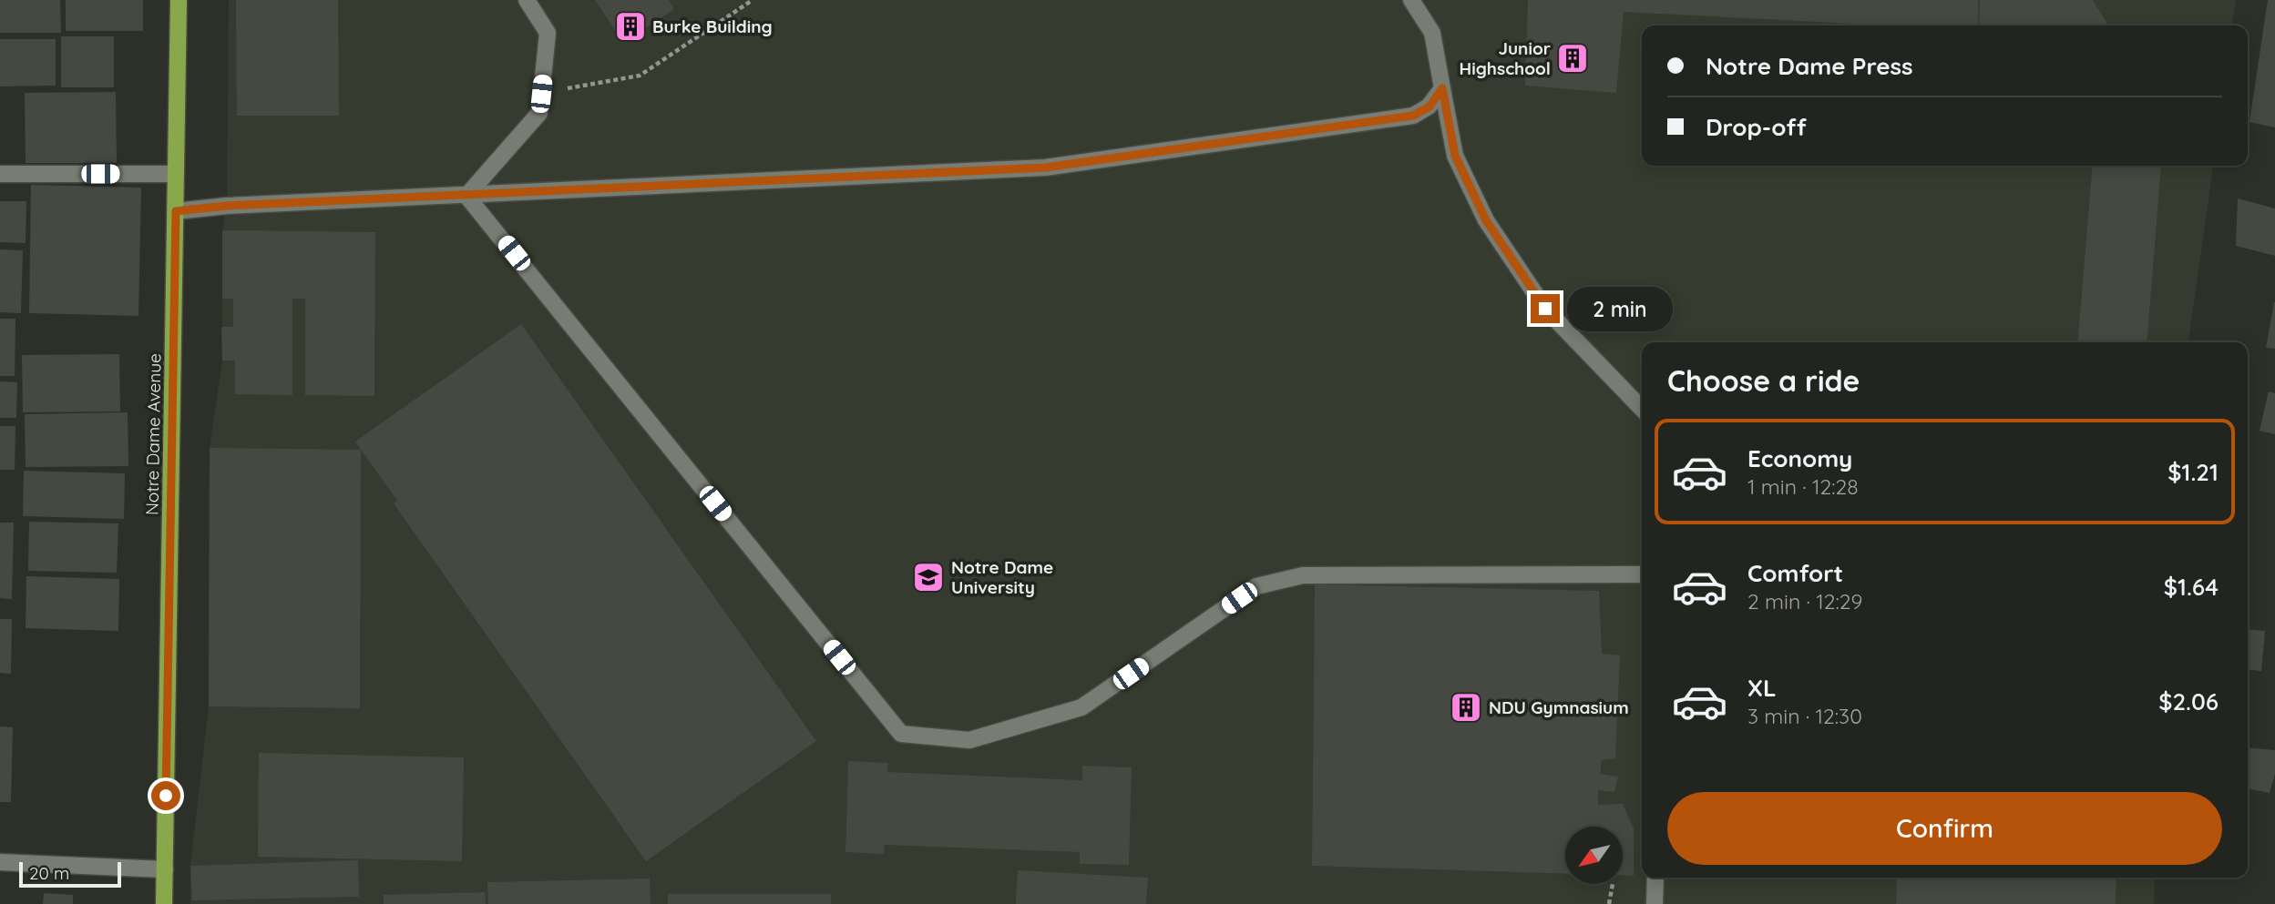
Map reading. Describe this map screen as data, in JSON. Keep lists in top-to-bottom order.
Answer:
{
  "streets": {
    "main road": ["Notre Dame Avenue"]
  },
  "places": {
    "building": ["Burke Building", "Junior Highschool", "NDU Gymnasium"],
    "school or university": ["Notre Dame University"]
  },
  "scale_bar": "20 m",
  "north": "bottom left",
  "page": {
    "banner": ["Notre Dame Press", "Drop-off"],
    "bubble": "2 min",
    "heading": "Choose a ride",
    "list": [
      {
        "name": "Economy",
        "note": "1 min · 12:28",
        "value": "$1.21"
      },
      {
        "name": "Comfort",
        "note": "2 min · 12:29",
        "value": "$1.64"
      },
      {
        "name": "XL",
        "note": "3 min · 12:30",
        "value": "$2.06"
      }
    ],
    "buttons": "Confirm",
    "scale": "20 m"
  }
}
